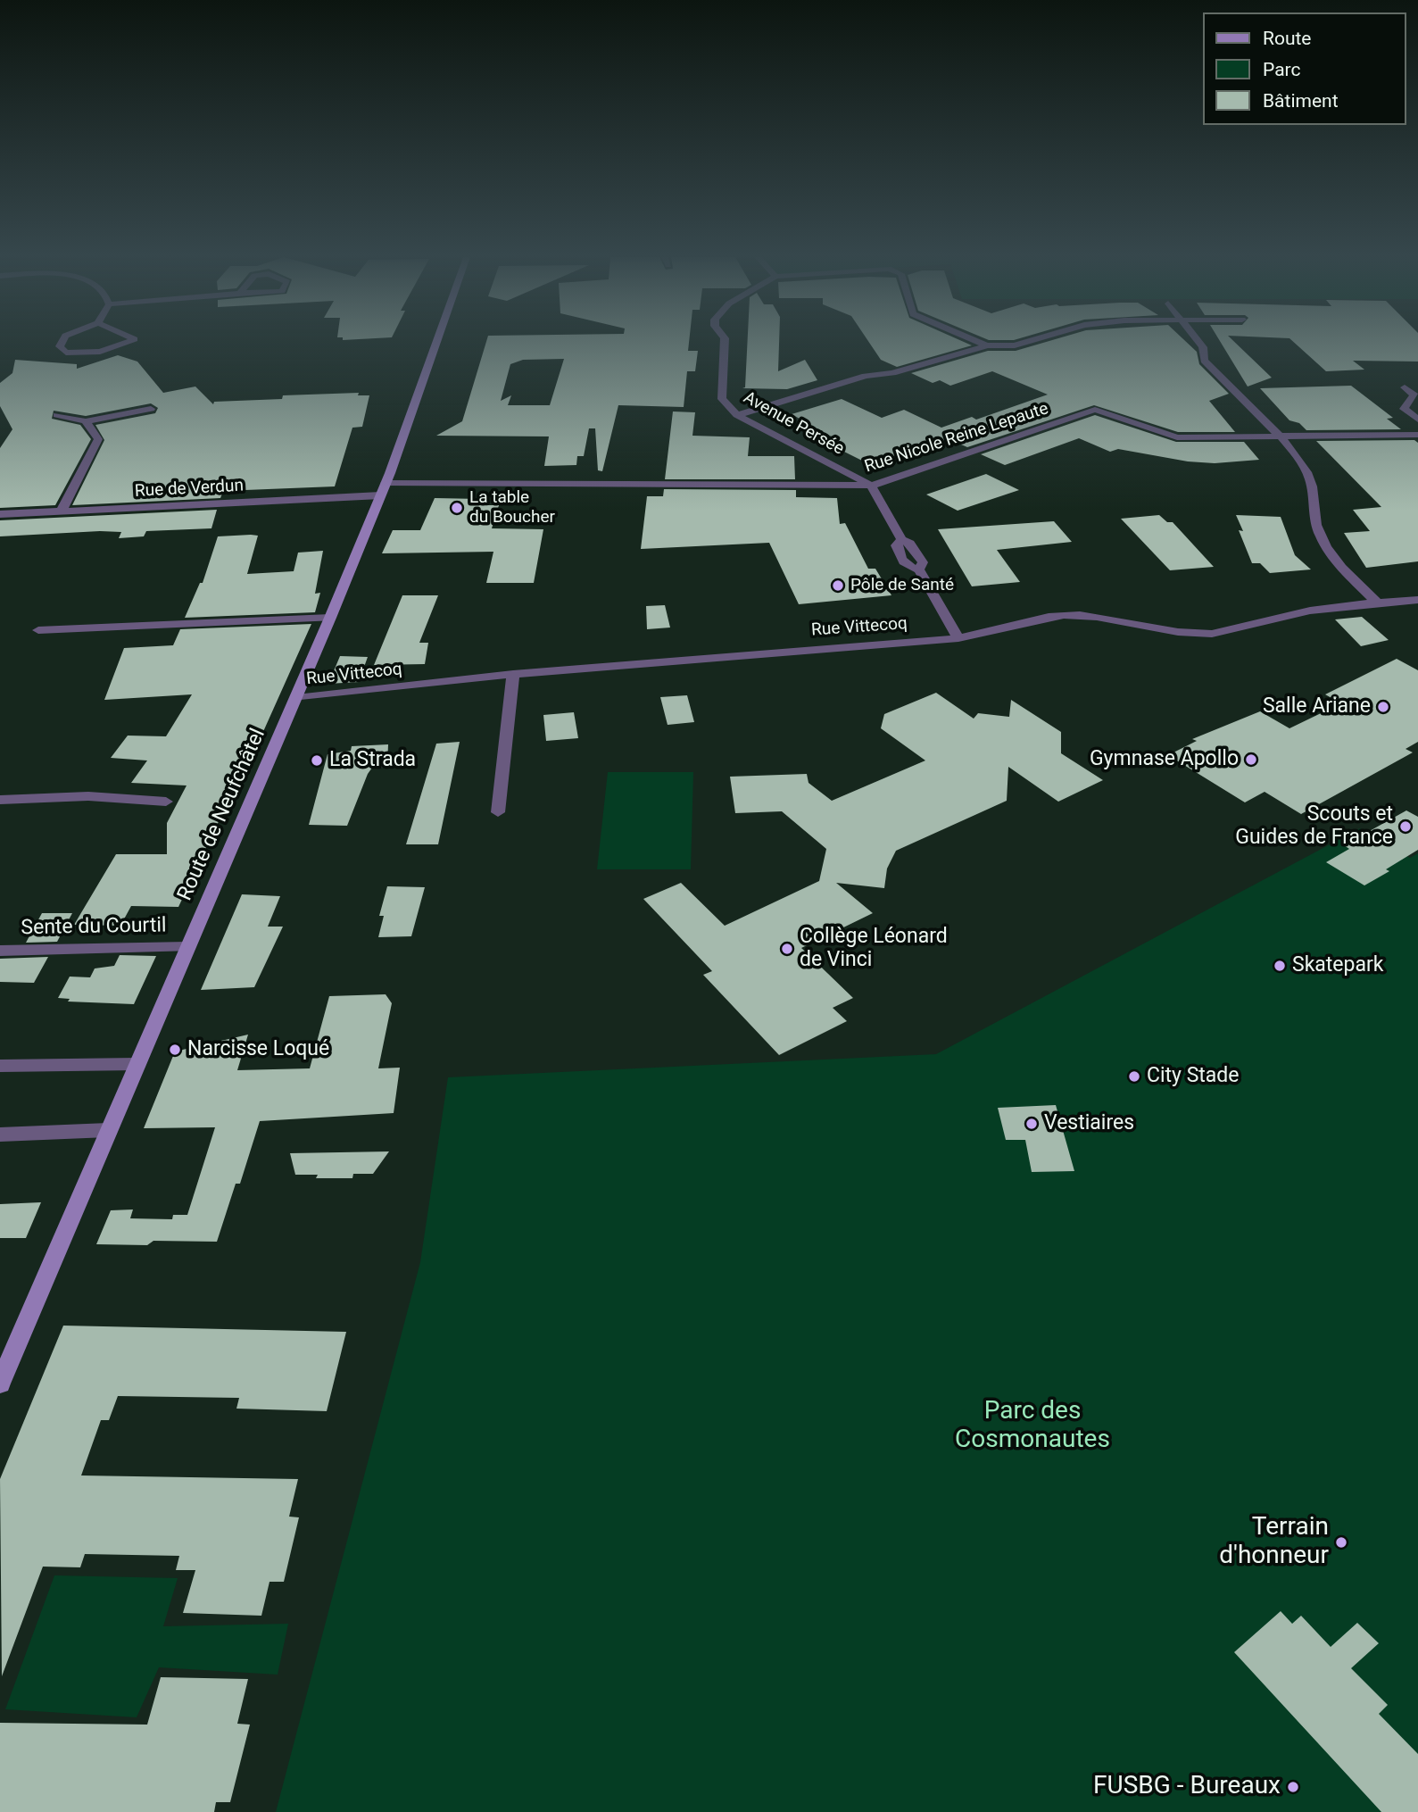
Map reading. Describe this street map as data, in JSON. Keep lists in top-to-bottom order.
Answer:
{
  "streets": {
    "main road": ["Route de Neufchâtel"],
    "street": [
      "Avenue Persée",
      "Rue Nicole Reine Lepaute",
      "Rue de Verdun",
      "Rue Vittecoq",
      "Sente du Courtil"
    ]
  },
  "crossings": [
    ["Avenue Persée", "Rue Nicole Reine Lepaute"],
    ["Rue Nicole Reine Lepaute", "Route de Neufchâtel"],
    ["Rue de Verdun", "Route de Neufchâtel"],
    ["Rue Vittecoq", "Route de Neufchâtel"],
    ["Route de Neufchâtel", "Sente du Courtil"]
  ],
  "parks": ["Parc des Cosmonautes"],
  "places": [
    "La table du Boucher",
    "Pôle de Santé",
    "Salle Ariane",
    "Gymnase Apollo",
    "La Strada",
    "Scouts et Guides de France",
    "Collège Léonard de Vinci",
    "Skatepark",
    "Narcisse Loqué",
    "City Stade",
    "Vestiaires",
    "Terrain d'honneur",
    "FUSBG - Bureaux"
  ],
  "legend": ["Route", "Parc", "Bâtiment"]
}
